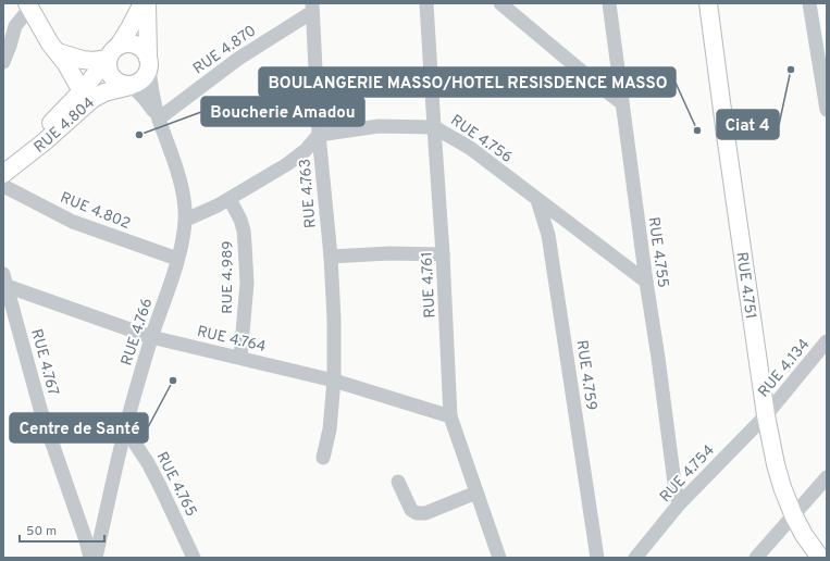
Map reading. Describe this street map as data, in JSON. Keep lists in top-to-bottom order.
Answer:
{
  "streets": {
    "main road": ["RUE 4.804", "RUE 4.751"],
    "street": [
      "RUE 4.870",
      "RUE 4.756",
      "RUE 4.763",
      "RUE 4.802",
      "RUE 4.755",
      "RUE 4.989",
      "RUE 4.761",
      "RUE 4.766",
      "RUE 4.764",
      "RUE 4.767",
      "RUE 4.134",
      "RUE 4.759",
      "RUE 4.754",
      "RUE 4.765"
    ]
  },
  "crossings": [
    ["RUE 4.870", "RUE 4.763"],
    ["RUE 4.870", "RUE 4.766"],
    ["RUE 4.804", "RUE 4.766"],
    ["RUE 4.756", "RUE 4.763"],
    ["RUE 4.756", "RUE 4.755"],
    ["RUE 4.756", "RUE 4.761"],
    ["RUE 4.756", "RUE 4.759"],
    ["RUE 4.763", "RUE 4.764"],
    ["RUE 4.802", "RUE 4.766"],
    ["RUE 4.755", "RUE 4.754"],
    ["RUE 4.989", "RUE 4.764"],
    ["RUE 4.761", "RUE 4.764"],
    ["RUE 4.751", "RUE 4.134"],
    ["RUE 4.751", "RUE 4.754"],
    ["RUE 4.766", "RUE 4.764"],
    ["RUE 4.766", "RUE 4.765"],
    ["RUE 4.764", "RUE 4.767"],
    ["RUE 4.134", "RUE 4.754"]
  ],
  "places": [
    "Ciat 4",
    "BOULANGERIE MASSO/HOTEL RESISDENCE MASSO",
    "Boucherie Amadou",
    "Centre de Santé"
  ],
  "scale_bar": "50 m"
}
